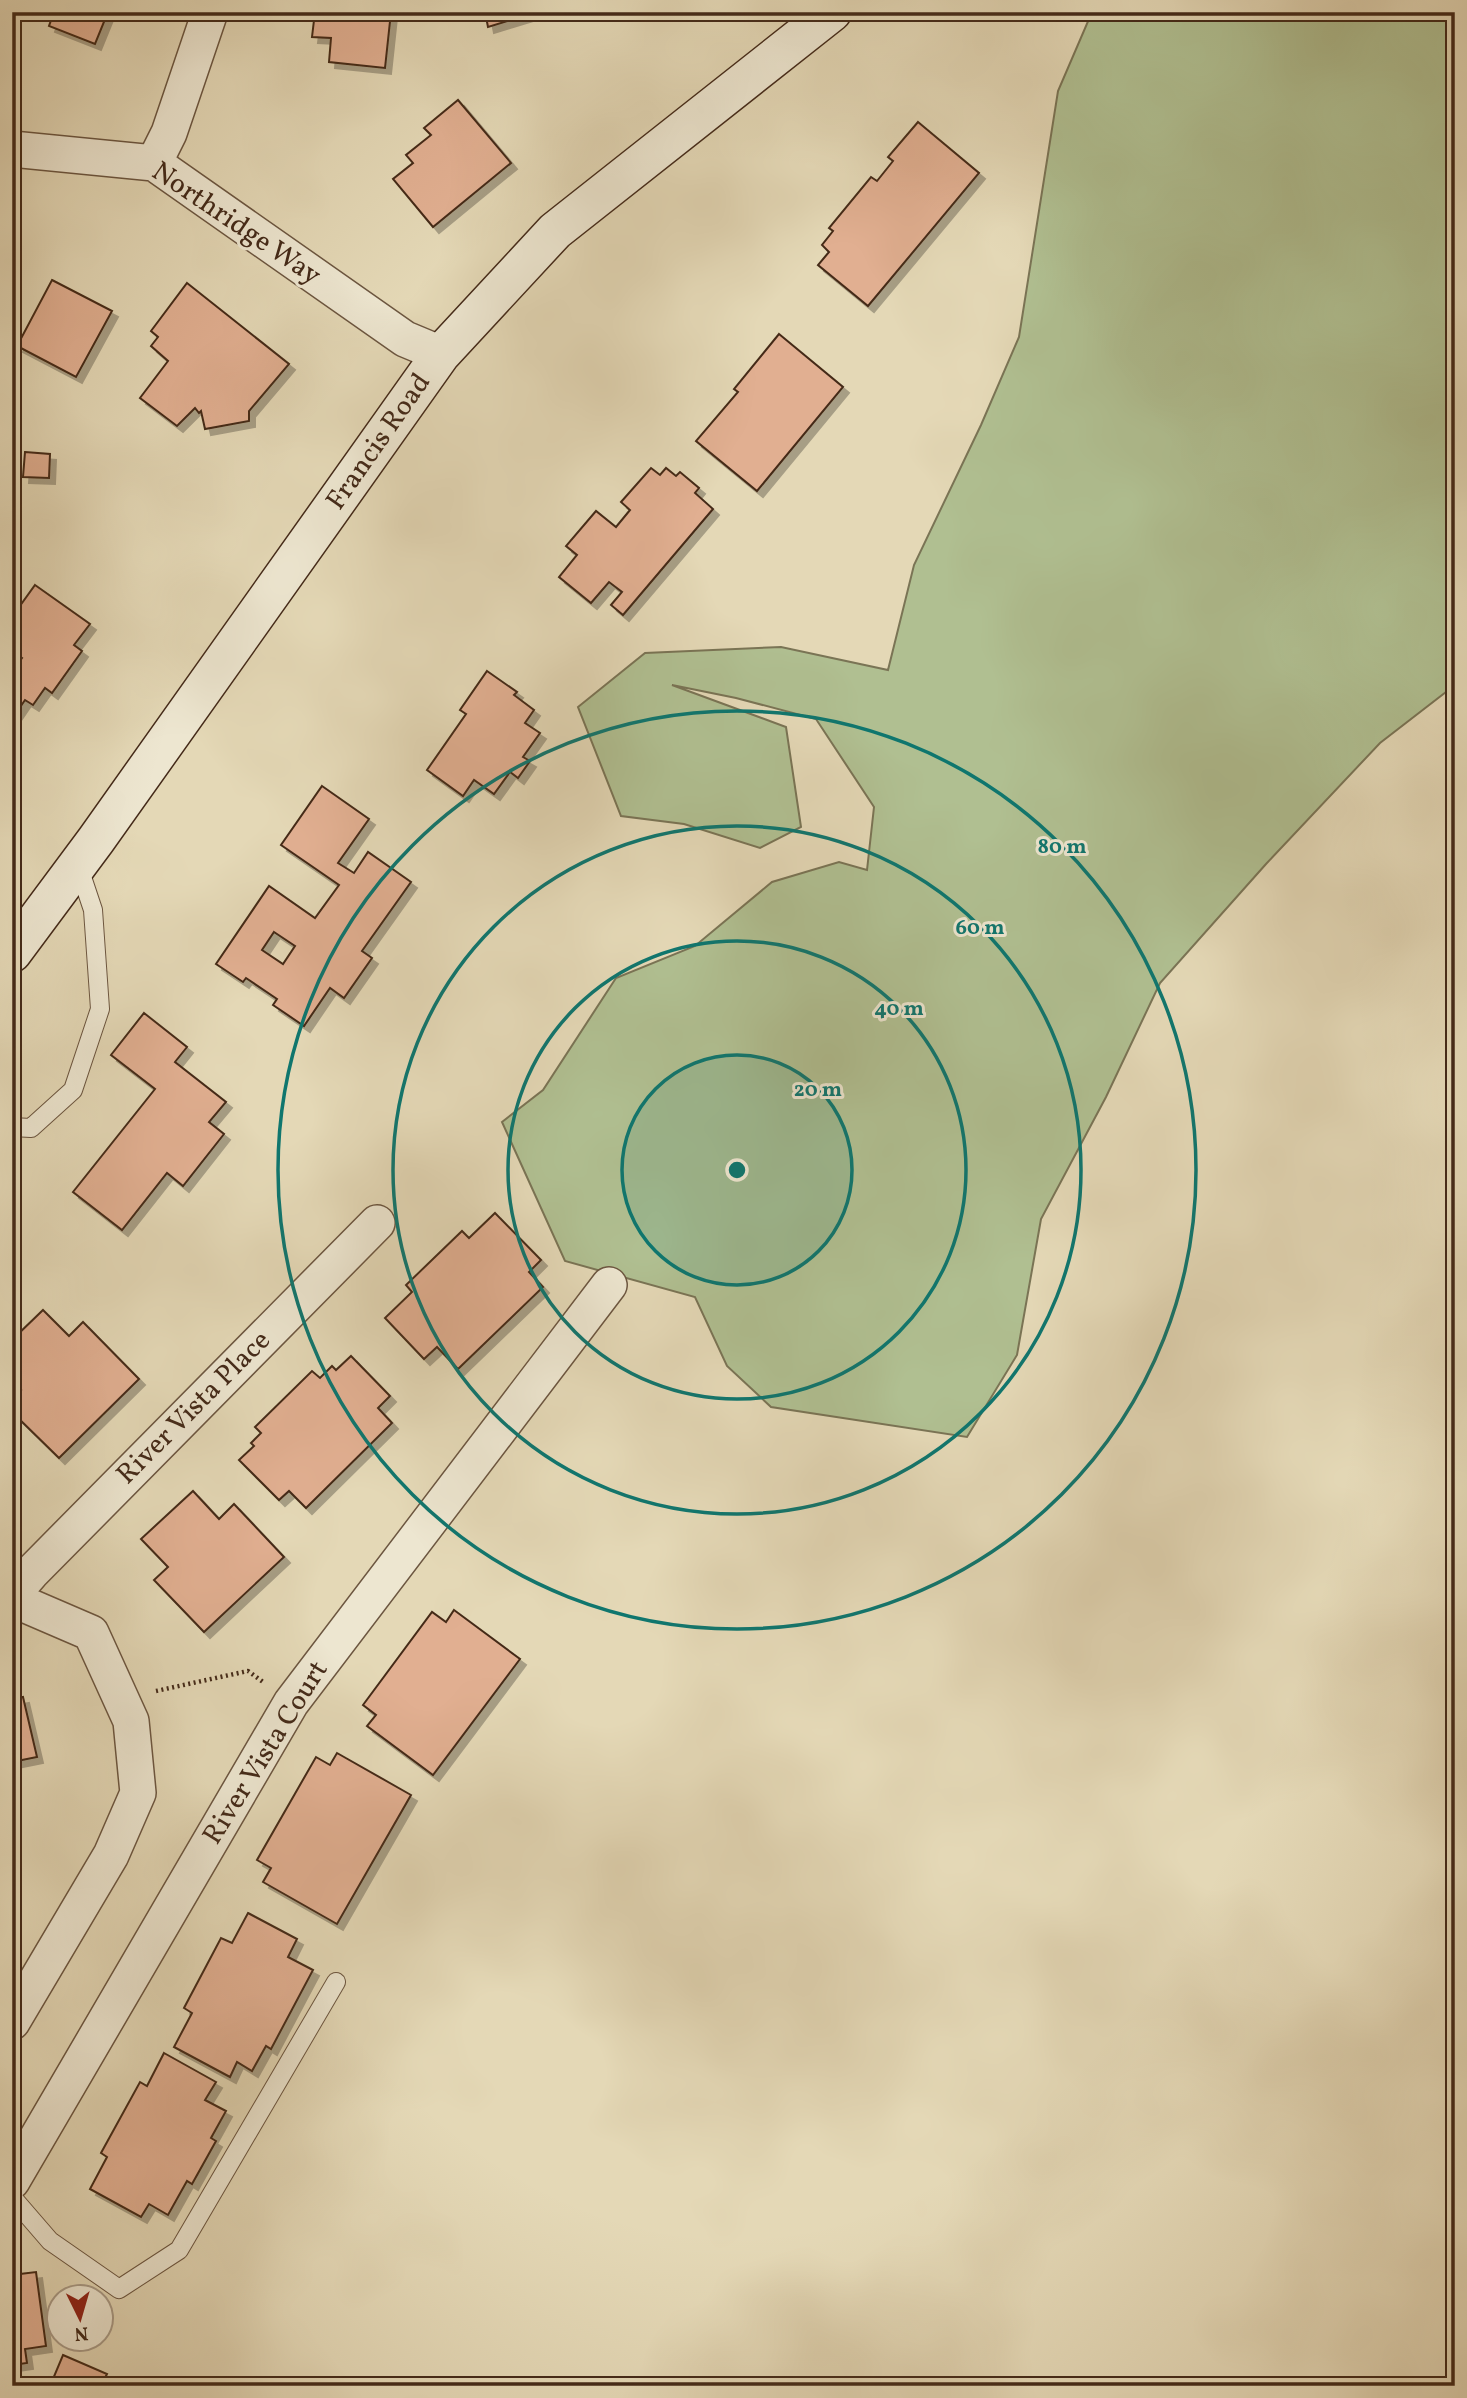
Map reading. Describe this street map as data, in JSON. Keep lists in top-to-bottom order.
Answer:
{
  "streets": {
    "street": [
      "Northridge Way",
      "Francis Road",
      "River Vista Place",
      "River Vista Court"
    ]
  },
  "crossings": [
    ["Northridge Way", "Francis Road"]
  ],
  "north": "bottom",
  "rings": [
    "80 m",
    "60 m",
    "40 m",
    "20 m"
  ]
}
